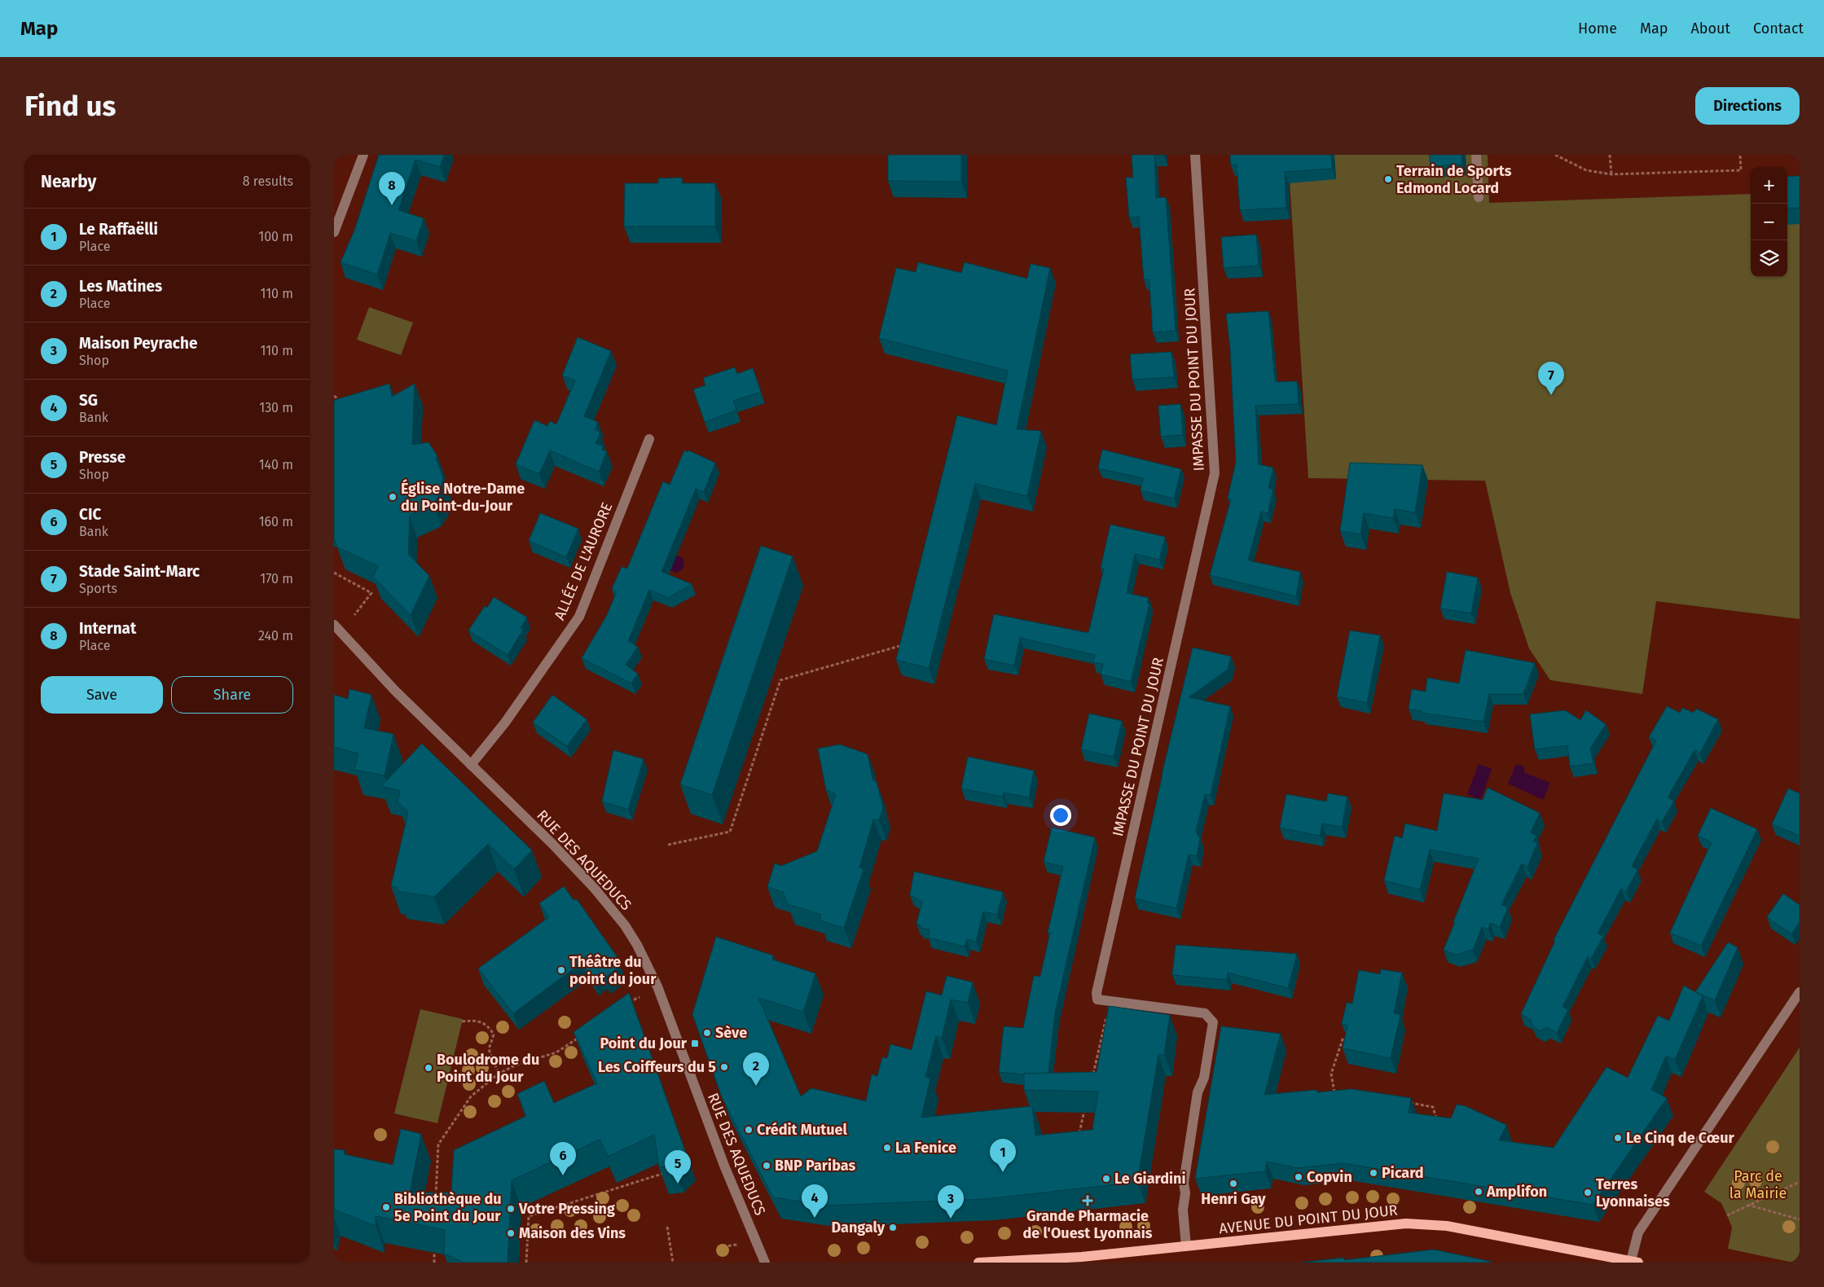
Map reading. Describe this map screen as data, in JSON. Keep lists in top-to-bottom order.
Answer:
{
  "streets": {
    "main road": ["AVENUE DU POINT DU JOUR"],
    "street": ["IMPASSE DU POINT DU JOUR", "ALLÉE DE L'AURORE", "RUE DES AQUEDUCS"]
  },
  "crossings": [
    ["IMPASSE DU POINT DU JOUR", "AVENUE DU POINT DU JOUR"],
    ["ALLÉE DE L'AURORE", "RUE DES AQUEDUCS"]
  ],
  "parks": ["Parc de la Mairie"],
  "places": {
    "other": [
      "Terrain de Sports Edmond Locard",
      "Église Notre-Dame du Point-du-Jour",
      "Théâtre du point du jour",
      "Sève",
      "Les Coiffeurs du 5",
      "Boulodrome du Point du Jour",
      "Crédit Mutuel",
      "Le Cinq de Cœur",
      "La Fenice",
      "BNP Paribas",
      "Picard",
      "Copvin",
      "Le Giardini",
      "Henri Gay",
      "Amplifon",
      "Terres Lyonnaises",
      "Bibliothèque du 5e Point du Jour",
      "Votre Pressing",
      "Dangaly",
      "Maison des Vins"
    ],
    "transit": ["Point du Jour"],
    "health": ["Grande Pharmacie de l'Ouest Lyonnais"]
  },
  "page": {
    "header": "Map",
    "nav": [
      "Home",
      "Map",
      "About",
      "Contact"
    ],
    "buttons": [
      "Directions",
      ["Save", "Share"]
    ],
    "title": "Find us",
    "heading": ["Nearby", "8 results"],
    "map_buttons": ["+", "−"],
    "pins": [
      "8",
      "7",
      "2",
      "1",
      "6",
      "5",
      "4",
      "3"
    ],
    "list": [
      {
        "mark": "1",
        "name": "Le Raffaëlli",
        "note": "Place",
        "value": "100 m"
      },
      {
        "mark": "2",
        "name": "Les Matines",
        "note": "Place",
        "value": "110 m"
      },
      {
        "mark": "3",
        "name": "Maison Peyrache",
        "note": "Shop",
        "value": "110 m"
      },
      {
        "mark": "4",
        "name": "SG",
        "note": "Bank",
        "value": "130 m"
      },
      {
        "mark": "5",
        "name": "Presse",
        "note": "Shop",
        "value": "140 m"
      },
      {
        "mark": "6",
        "name": "CIC",
        "note": "Bank",
        "value": "160 m"
      },
      {
        "mark": "7",
        "name": "Stade Saint-Marc",
        "note": "Sports",
        "value": "170 m"
      },
      {
        "mark": "8",
        "name": "Internat",
        "note": "Place",
        "value": "240 m"
      }
    ]
  }
}
